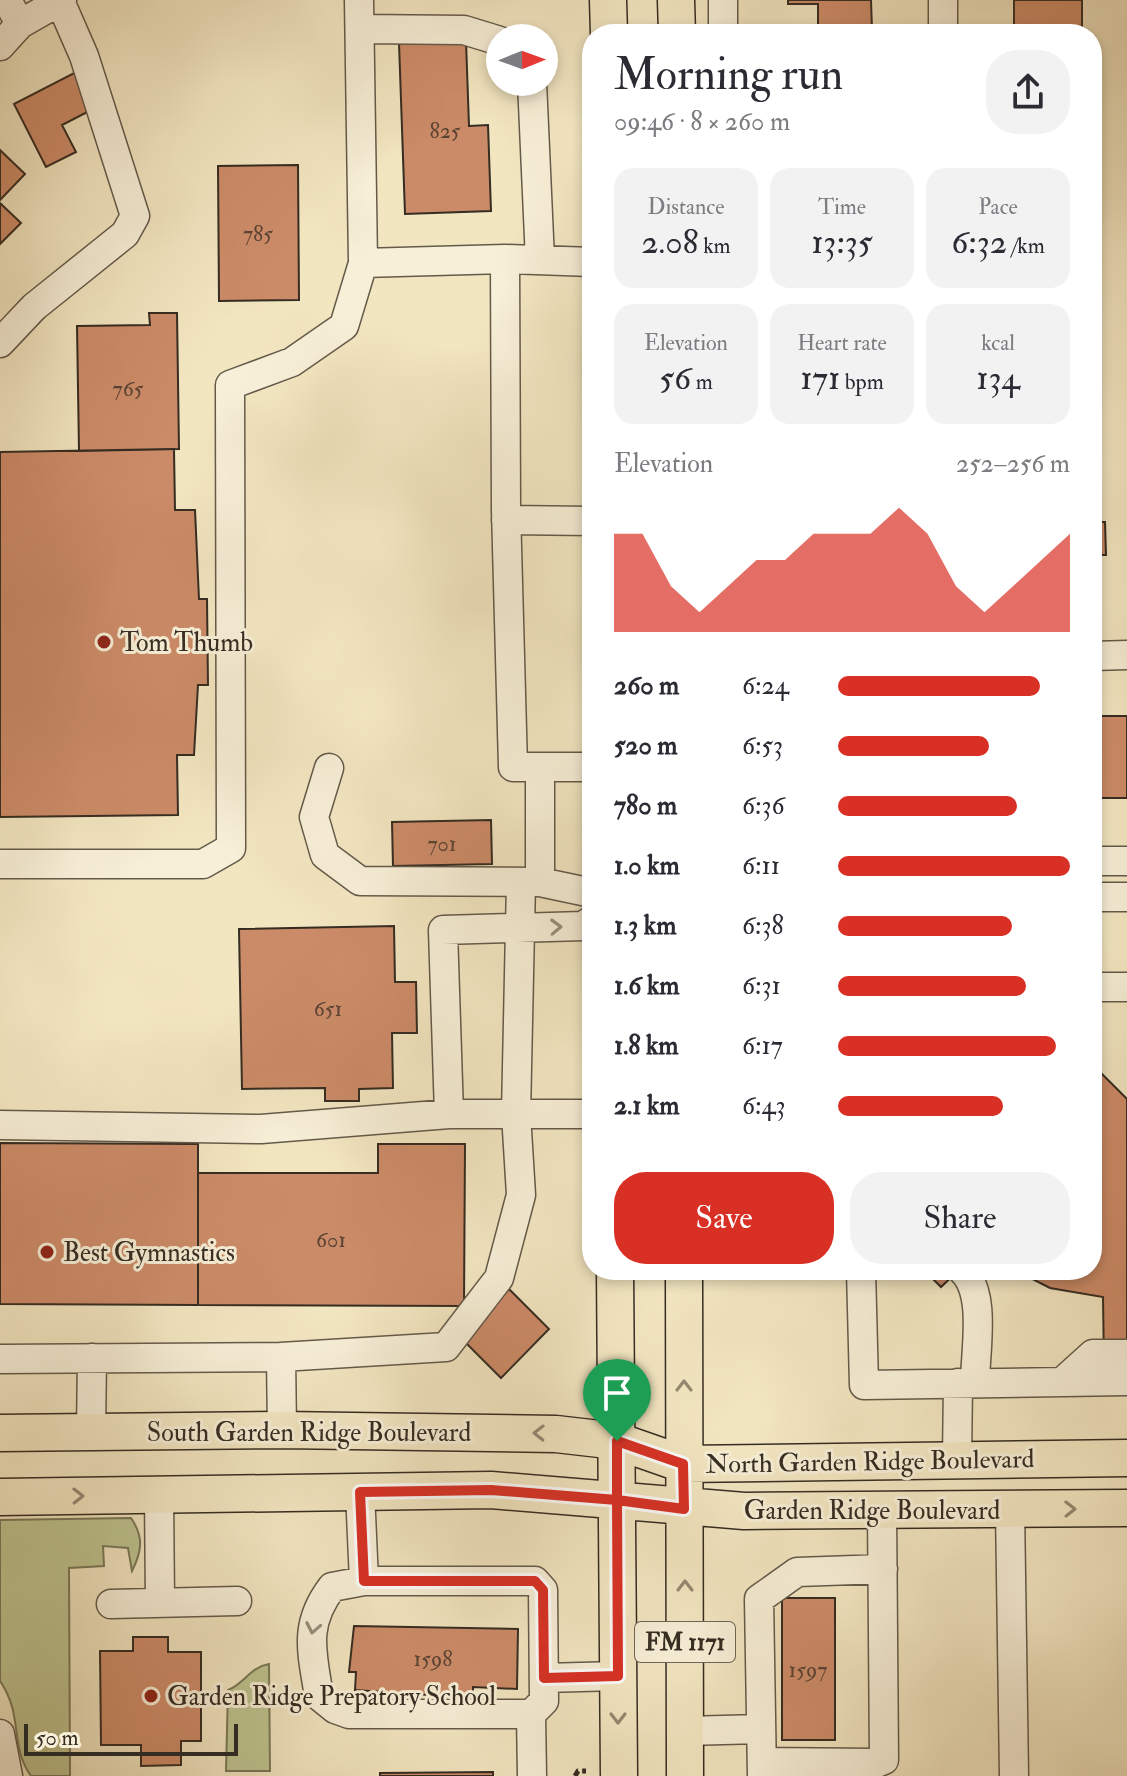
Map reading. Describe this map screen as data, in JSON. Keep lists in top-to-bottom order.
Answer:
{
  "streets": {
    "main road": [
      "South Garden Ridge Boulevard",
      "North Garden Ridge Boulevard",
      "Garden Ridge Boulevard",
      "FM 1171"
    ]
  },
  "crossings": [
    ["South Garden Ridge Boulevard", "North Garden Ridge Boulevard"],
    ["South Garden Ridge Boulevard", "FM 1171"],
    ["North Garden Ridge Boulevard", "FM 1171"],
    ["Garden Ridge Boulevard", "FM 1171"]
  ],
  "places": ["Tom Thumb", "Best Gymnastics", "Garden Ridge Prepatory School"],
  "house_numbers": [
    "825",
    "785",
    "765",
    "701",
    "651",
    "601",
    "1598",
    "1597"
  ],
  "scale_bar": "50 m",
  "north": "right",
  "page": {
    "heading": ["Morning run", "09:46 · 8 × 260 m"],
    "stats": [
      ["Distance", "2.08 km"],
      ["Time", "13:35"],
      ["Pace", "6:32 /km"],
      ["Elevation", "56 m"],
      ["Heart rate", "171 bpm"],
      ["kcal", "134"]
    ],
    "chart": ["Elevation", "252–256 m"],
    "list": [
      {
        "name": "260 m",
        "note": "6:24"
      },
      {
        "name": "520 m",
        "note": "6:53"
      },
      {
        "name": "780 m",
        "note": "6:36"
      },
      {
        "name": "1.0 km",
        "note": "6:11"
      },
      {
        "name": "1.3 km",
        "note": "6:38"
      },
      {
        "name": "1.6 km",
        "note": "6:31"
      },
      {
        "name": "1.8 km",
        "note": "6:17"
      },
      {
        "name": "2.1 km",
        "note": "6:43"
      }
    ],
    "buttons": ["Save", "Share"],
    "scale": "50 m"
  }
}
